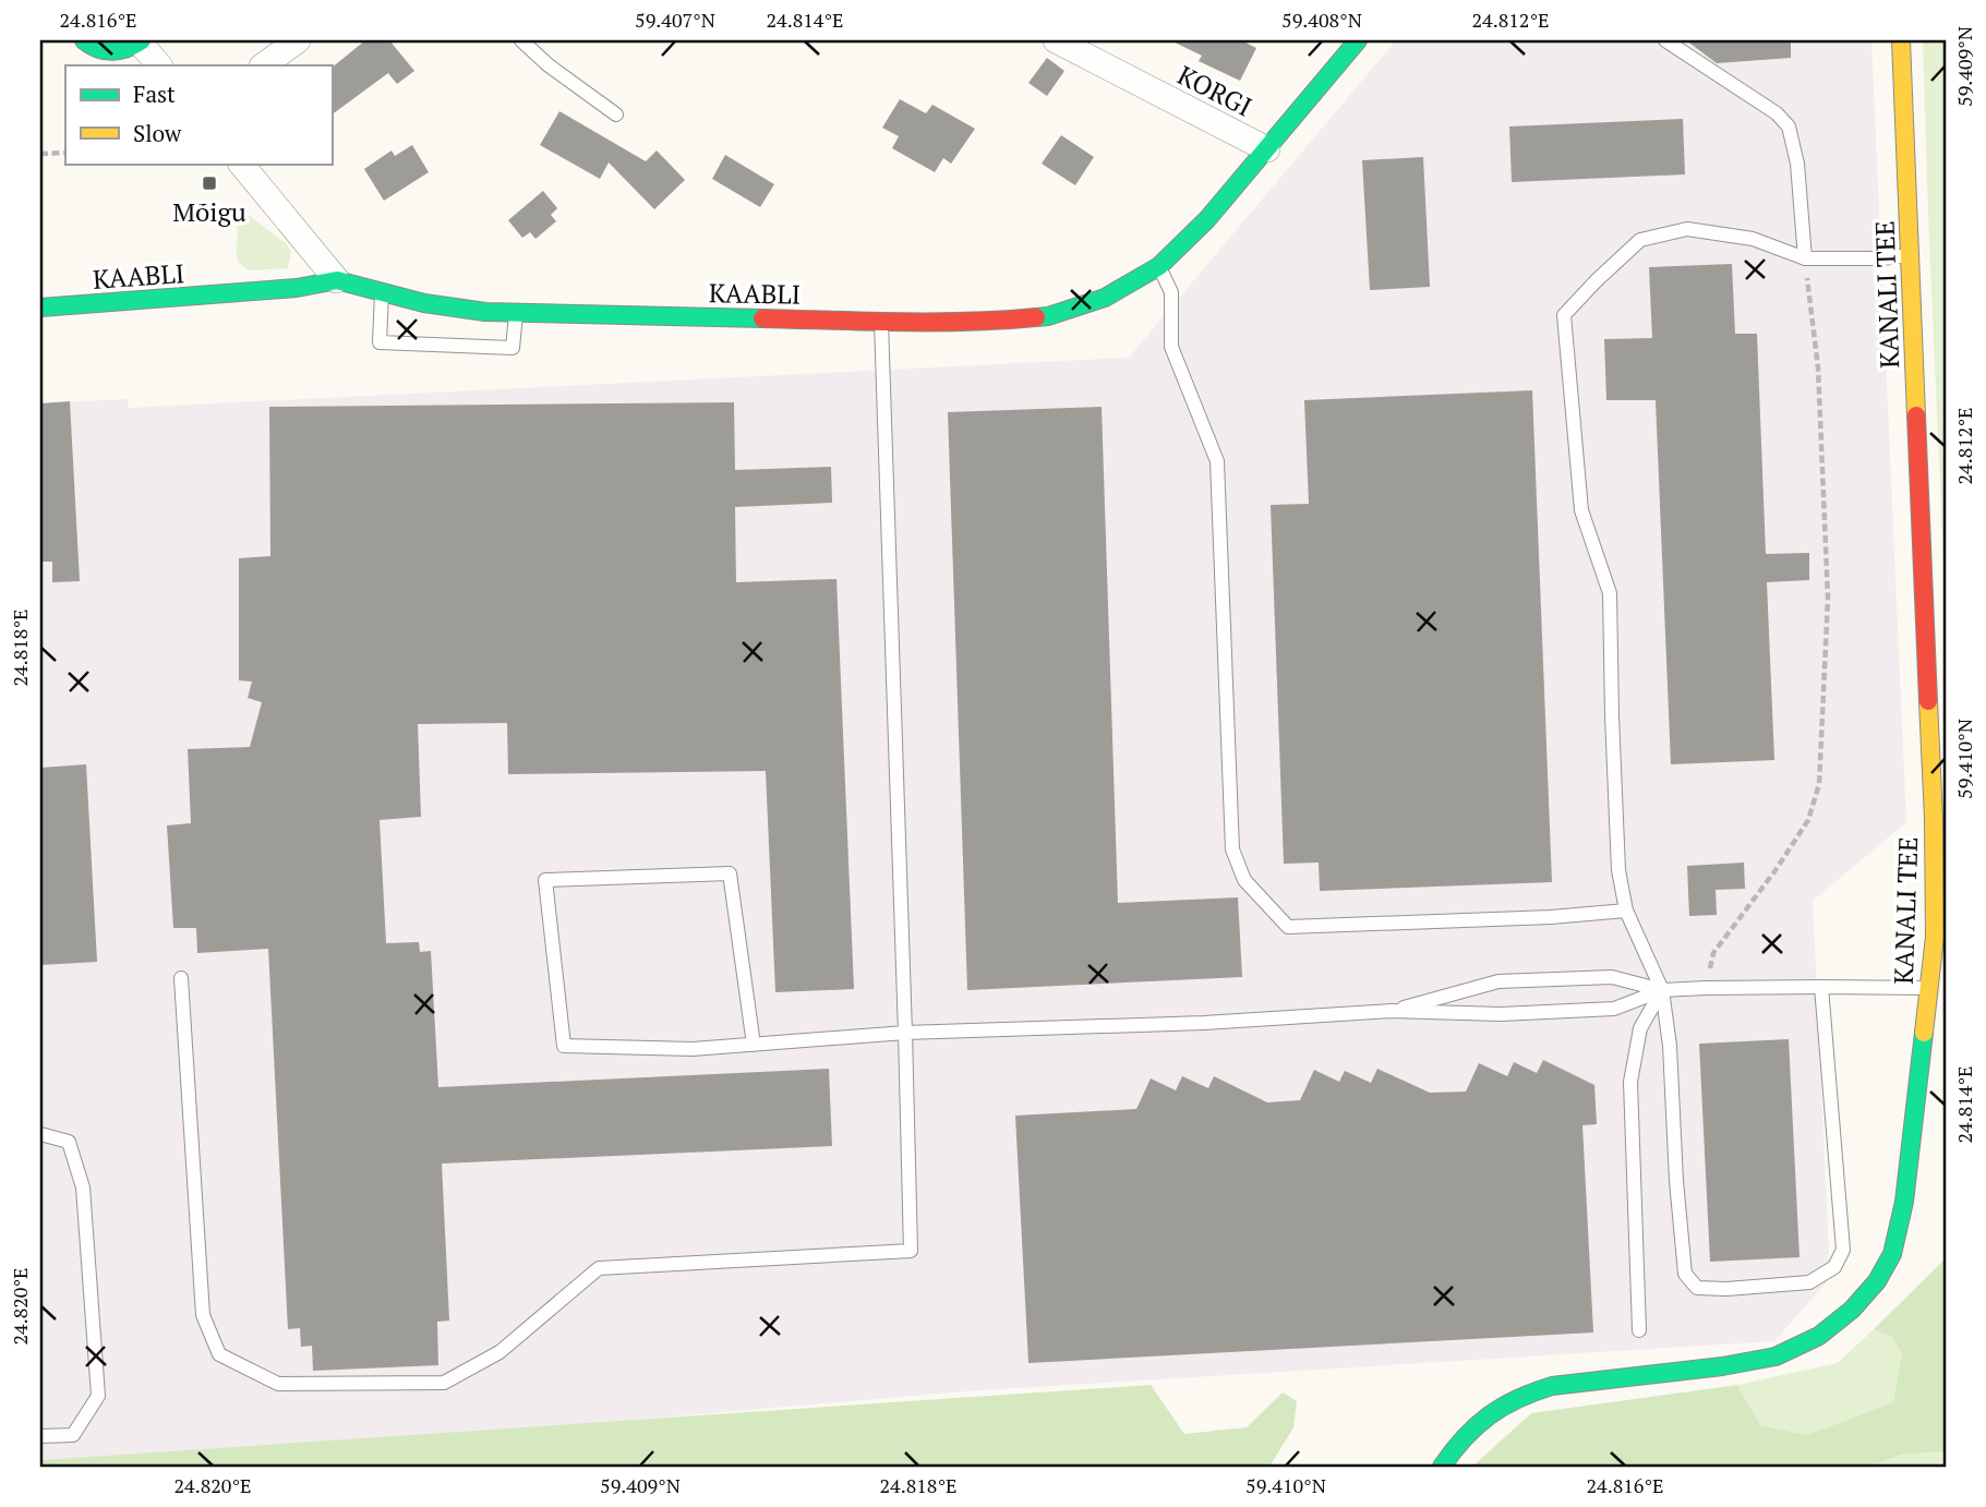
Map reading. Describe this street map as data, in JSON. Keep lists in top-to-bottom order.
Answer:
{
  "streets": {
    "street": ["KORGI", "KAABLI", "KANALI TEE"]
  },
  "crossings": [
    ["KORGI", "KAABLI"]
  ],
  "places": {
    "transit": ["Mõigu"]
  },
  "legend": ["Fast", "Slow"],
  "coordinates": [
    "24.816°E",
    "59.407°N",
    "24.814°E",
    "59.408°N",
    "24.812°E",
    "59.409°N",
    "24.818°E",
    "59.410°N",
    "24.820°E"
  ]
}
